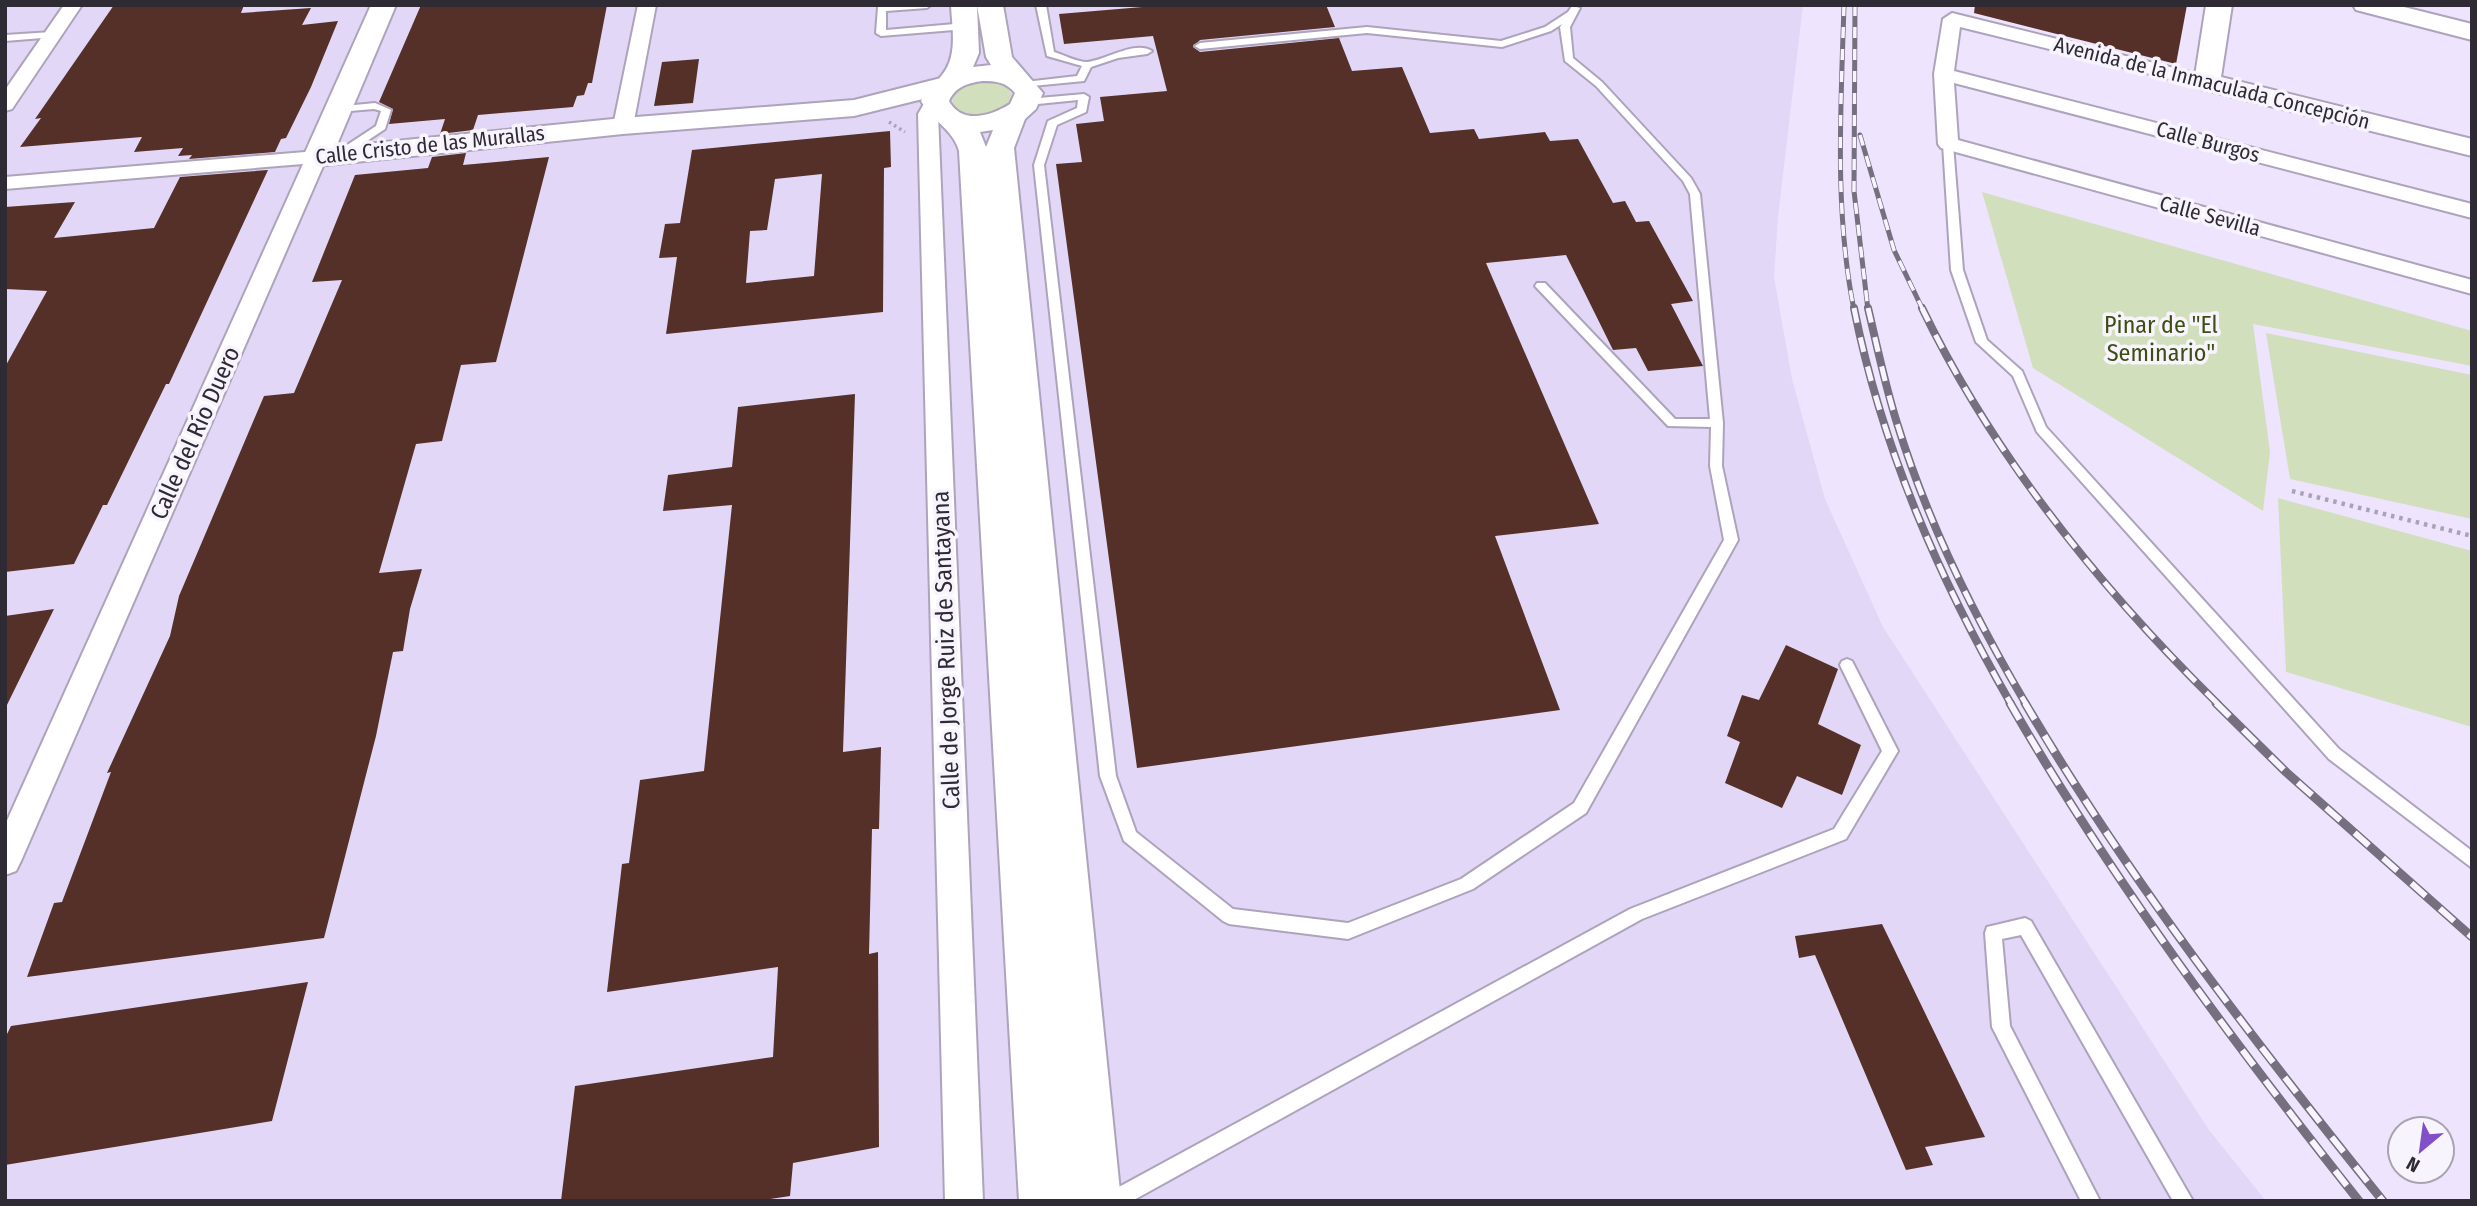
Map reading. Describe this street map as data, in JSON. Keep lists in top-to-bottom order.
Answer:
{
  "streets": {
    "main road": [
      "Avenida de la Inmaculada Concepción",
      "Calle Cristo de las Murallas",
      "Calle del Río Duero",
      "Calle de Jorge Ruiz de Santayana"
    ],
    "street": ["Calle Burgos", "Calle Sevilla"]
  },
  "crossings": [
    ["Avenida de la Inmaculada Concepción", "Calle Burgos"],
    ["Calle Cristo de las Murallas", "Calle del Río Duero"],
    ["Calle Cristo de las Murallas", "Calle de Jorge Ruiz de Santayana"]
  ],
  "parks": ["Pinar de \"El Seminario\""],
  "north": "bottom left"
}
